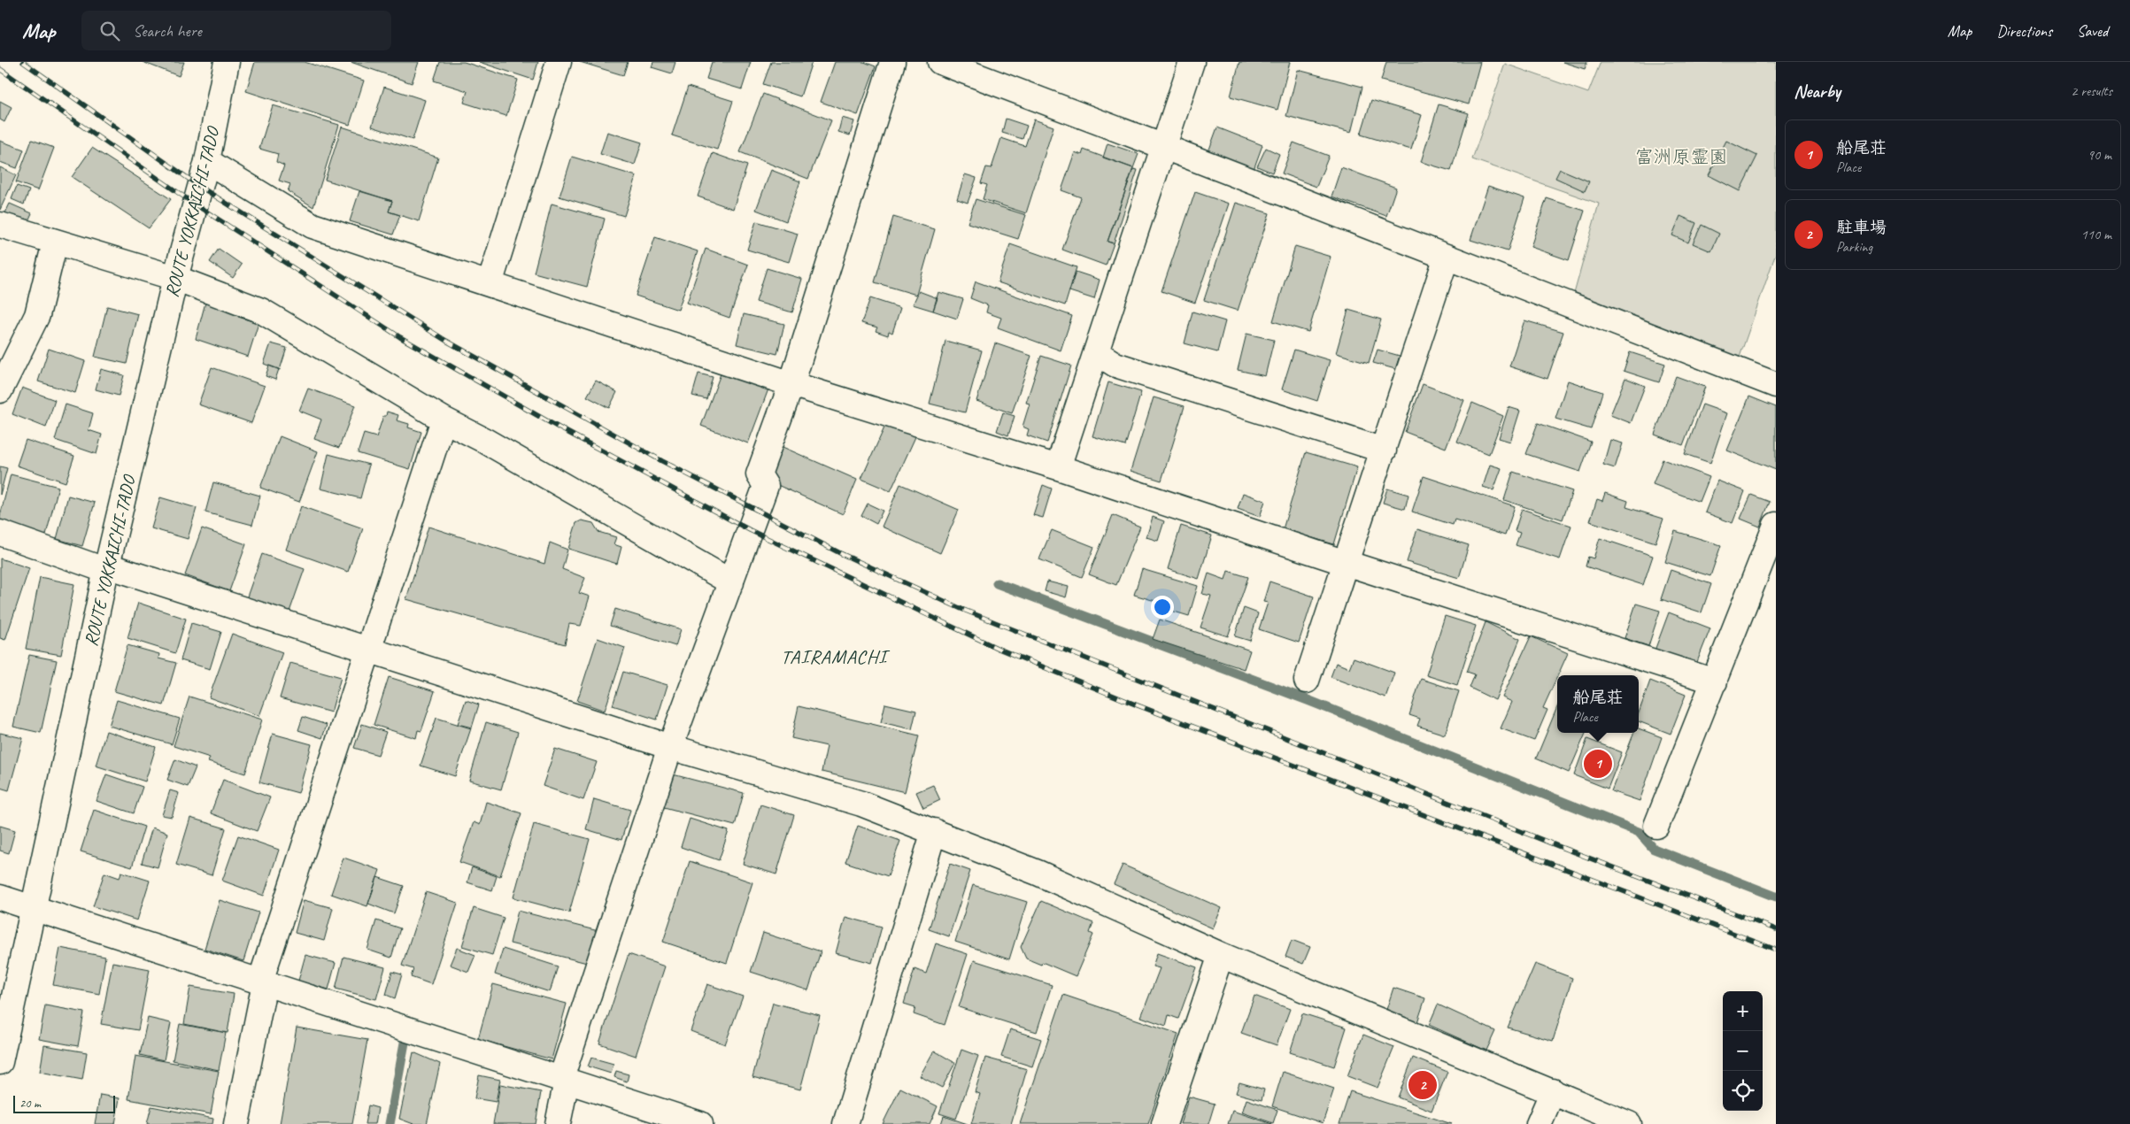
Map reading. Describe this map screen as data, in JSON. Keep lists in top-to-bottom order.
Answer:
{
  "streets": {
    "street": ["ROUTE YOKKAICHI-TADO"]
  },
  "districts": ["TAIRAMACHI"],
  "parks": ["富洲原霊園"],
  "scale_bar": "20 m",
  "page": {
    "header": "Map",
    "search": "Search here",
    "nav": ["Map", "Directions", "Saved"],
    "heading": ["Nearby", "2 results"],
    "list": [
      {
        "mark": "1",
        "name": "船尾荘",
        "note": "Place",
        "value": "90 m"
      },
      {
        "mark": "2",
        "name": "駐車場",
        "note": "Parking",
        "value": "110 m"
      }
    ],
    "popup": ["船尾荘", "Place"],
    "pins": ["1", "2"],
    "map_buttons": ["+", "−"],
    "scale": "20 m"
  }
}
